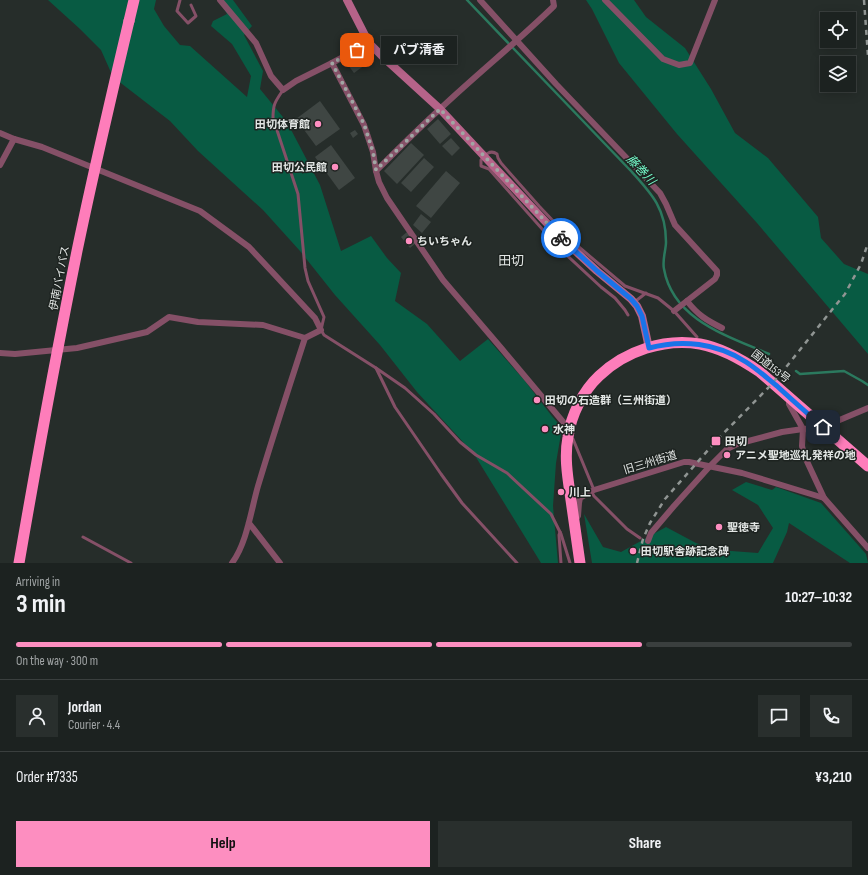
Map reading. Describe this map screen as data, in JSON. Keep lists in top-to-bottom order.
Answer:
{
  "streets": {
    "highway": ["伊南バイパス", "国道153号"],
    "street": ["旧三州街道"]
  },
  "districts": ["田切"],
  "water": ["藤巻川"],
  "places": {
    "other": [
      "パブ清香",
      "田切体育館",
      "田切公民館",
      "ちいちゃん",
      "田切の石造群（三州街道）",
      "水神",
      "アニメ聖地巡礼発祥の地",
      "川上",
      "聖徳寺",
      "田切駅舎跡記念碑"
    ],
    "transit": ["田切"]
  },
  "page": {
    "bubble": "パブ清香",
    "heading": ["3 min", "Arriving in", "10:27–10:32"],
    "panel": [
      "Jordan",
      "Courier · 4.4",
      "Order #7335",
      "¥3,210"
    ],
    "bar": "On the way · 300 m",
    "buttons": ["Help", "Share"]
  }
}
